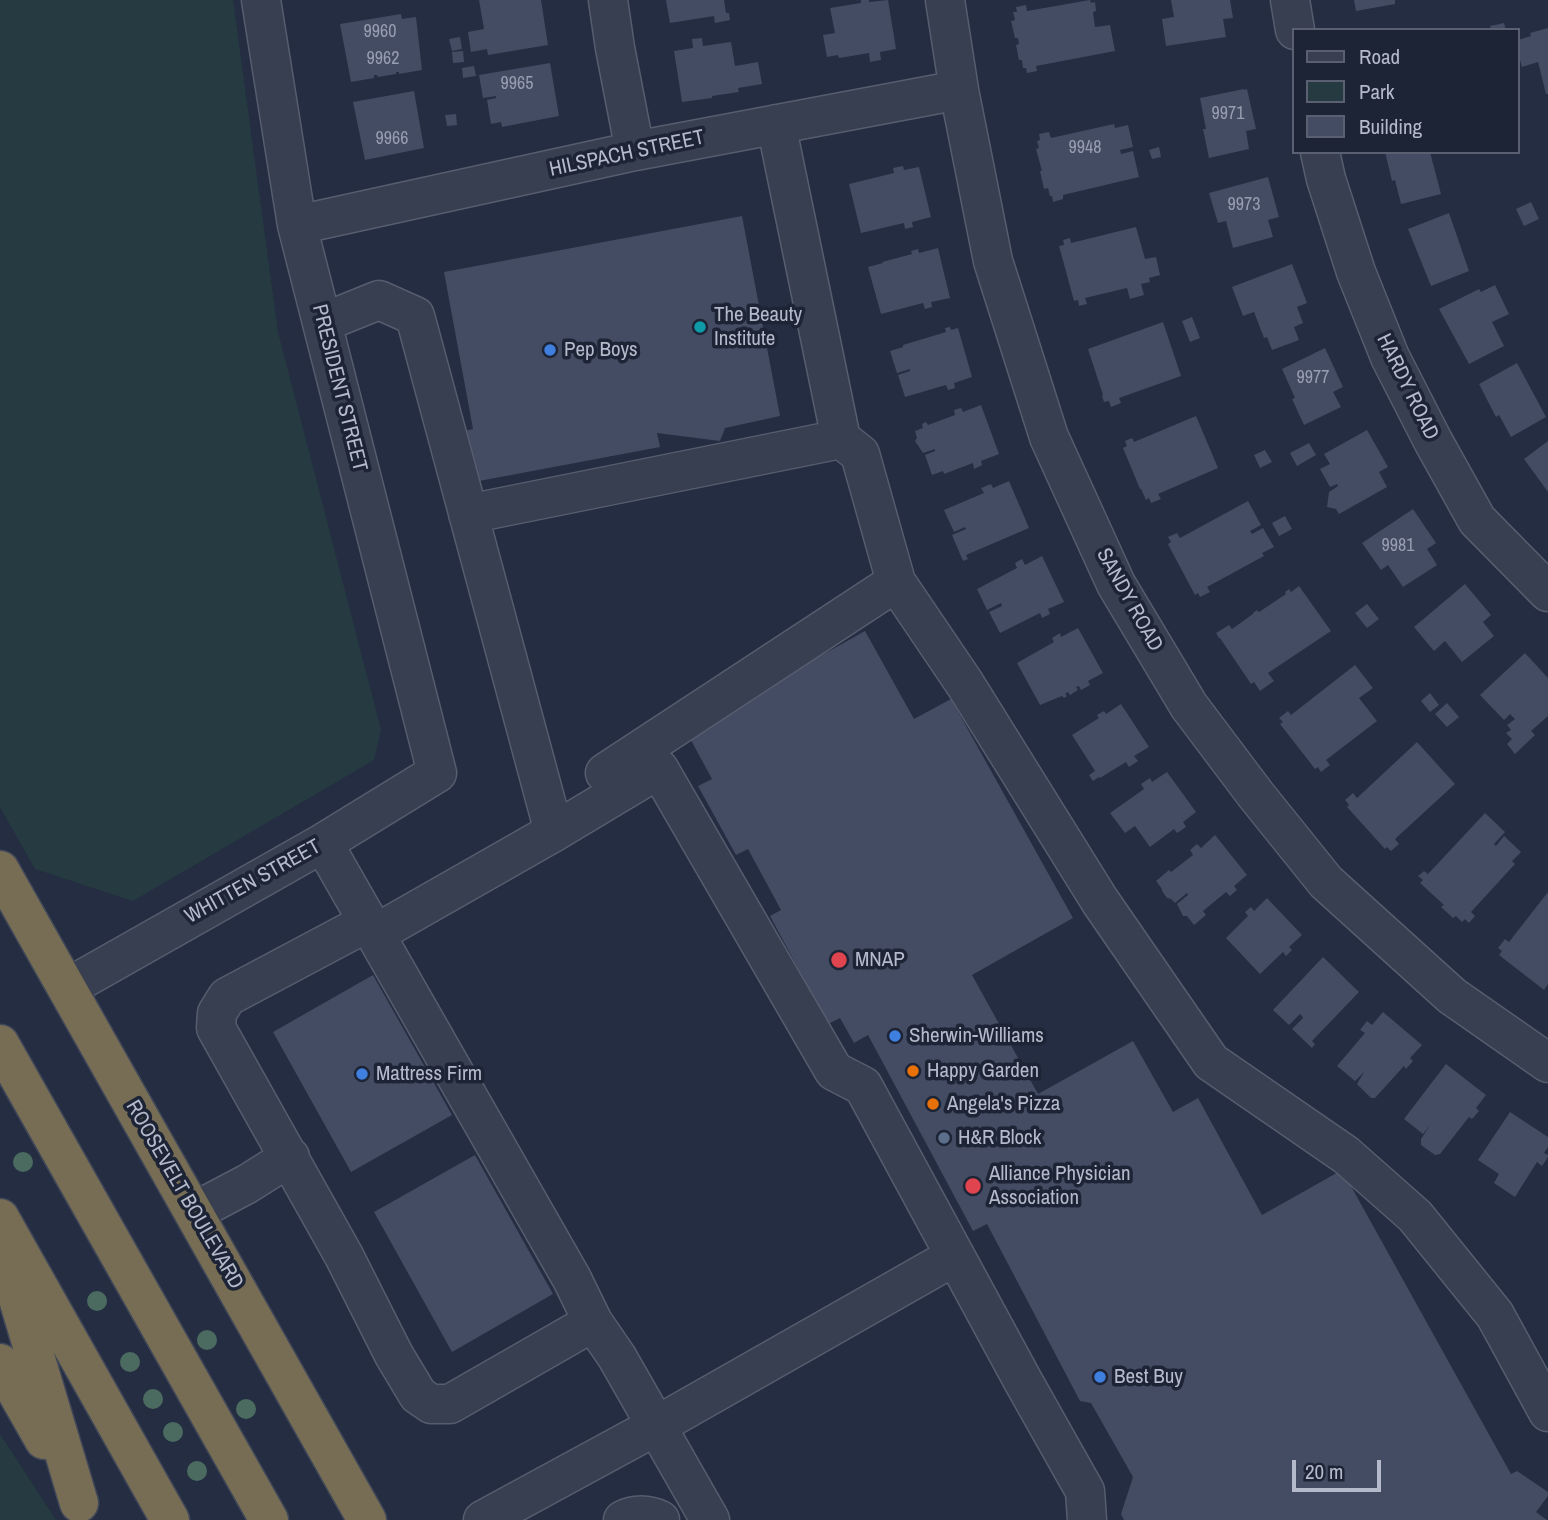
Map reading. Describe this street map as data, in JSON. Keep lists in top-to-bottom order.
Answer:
{
  "streets": {
    "highway": ["ROOSEVELT BOULEVARD"],
    "street": [
      "HILSPACH STREET",
      "HARDY ROAD",
      "PRESIDENT STREET",
      "SANDY ROAD",
      "WHITTEN STREET"
    ]
  },
  "crossings": [
    ["HILSPACH STREET", "PRESIDENT STREET"],
    ["HILSPACH STREET", "SANDY ROAD"],
    ["PRESIDENT STREET", "WHITTEN STREET"],
    ["WHITTEN STREET", "ROOSEVELT BOULEVARD"]
  ],
  "places": [
    "The Beauty Institute",
    "Pep Boys",
    "MNAP",
    "Sherwin-Williams",
    "Happy Garden",
    "Mattress Firm",
    "Angela's Pizza",
    "H&R Block",
    "Alliance Physician Association",
    "Best Buy"
  ],
  "house_numbers": [
    "9960",
    "9962",
    "9965",
    "9971",
    "9966",
    "9948",
    "9973",
    "9977",
    "9981"
  ],
  "legend": ["Road", "Park", "Building"],
  "scale_bar": "20 m"
}
